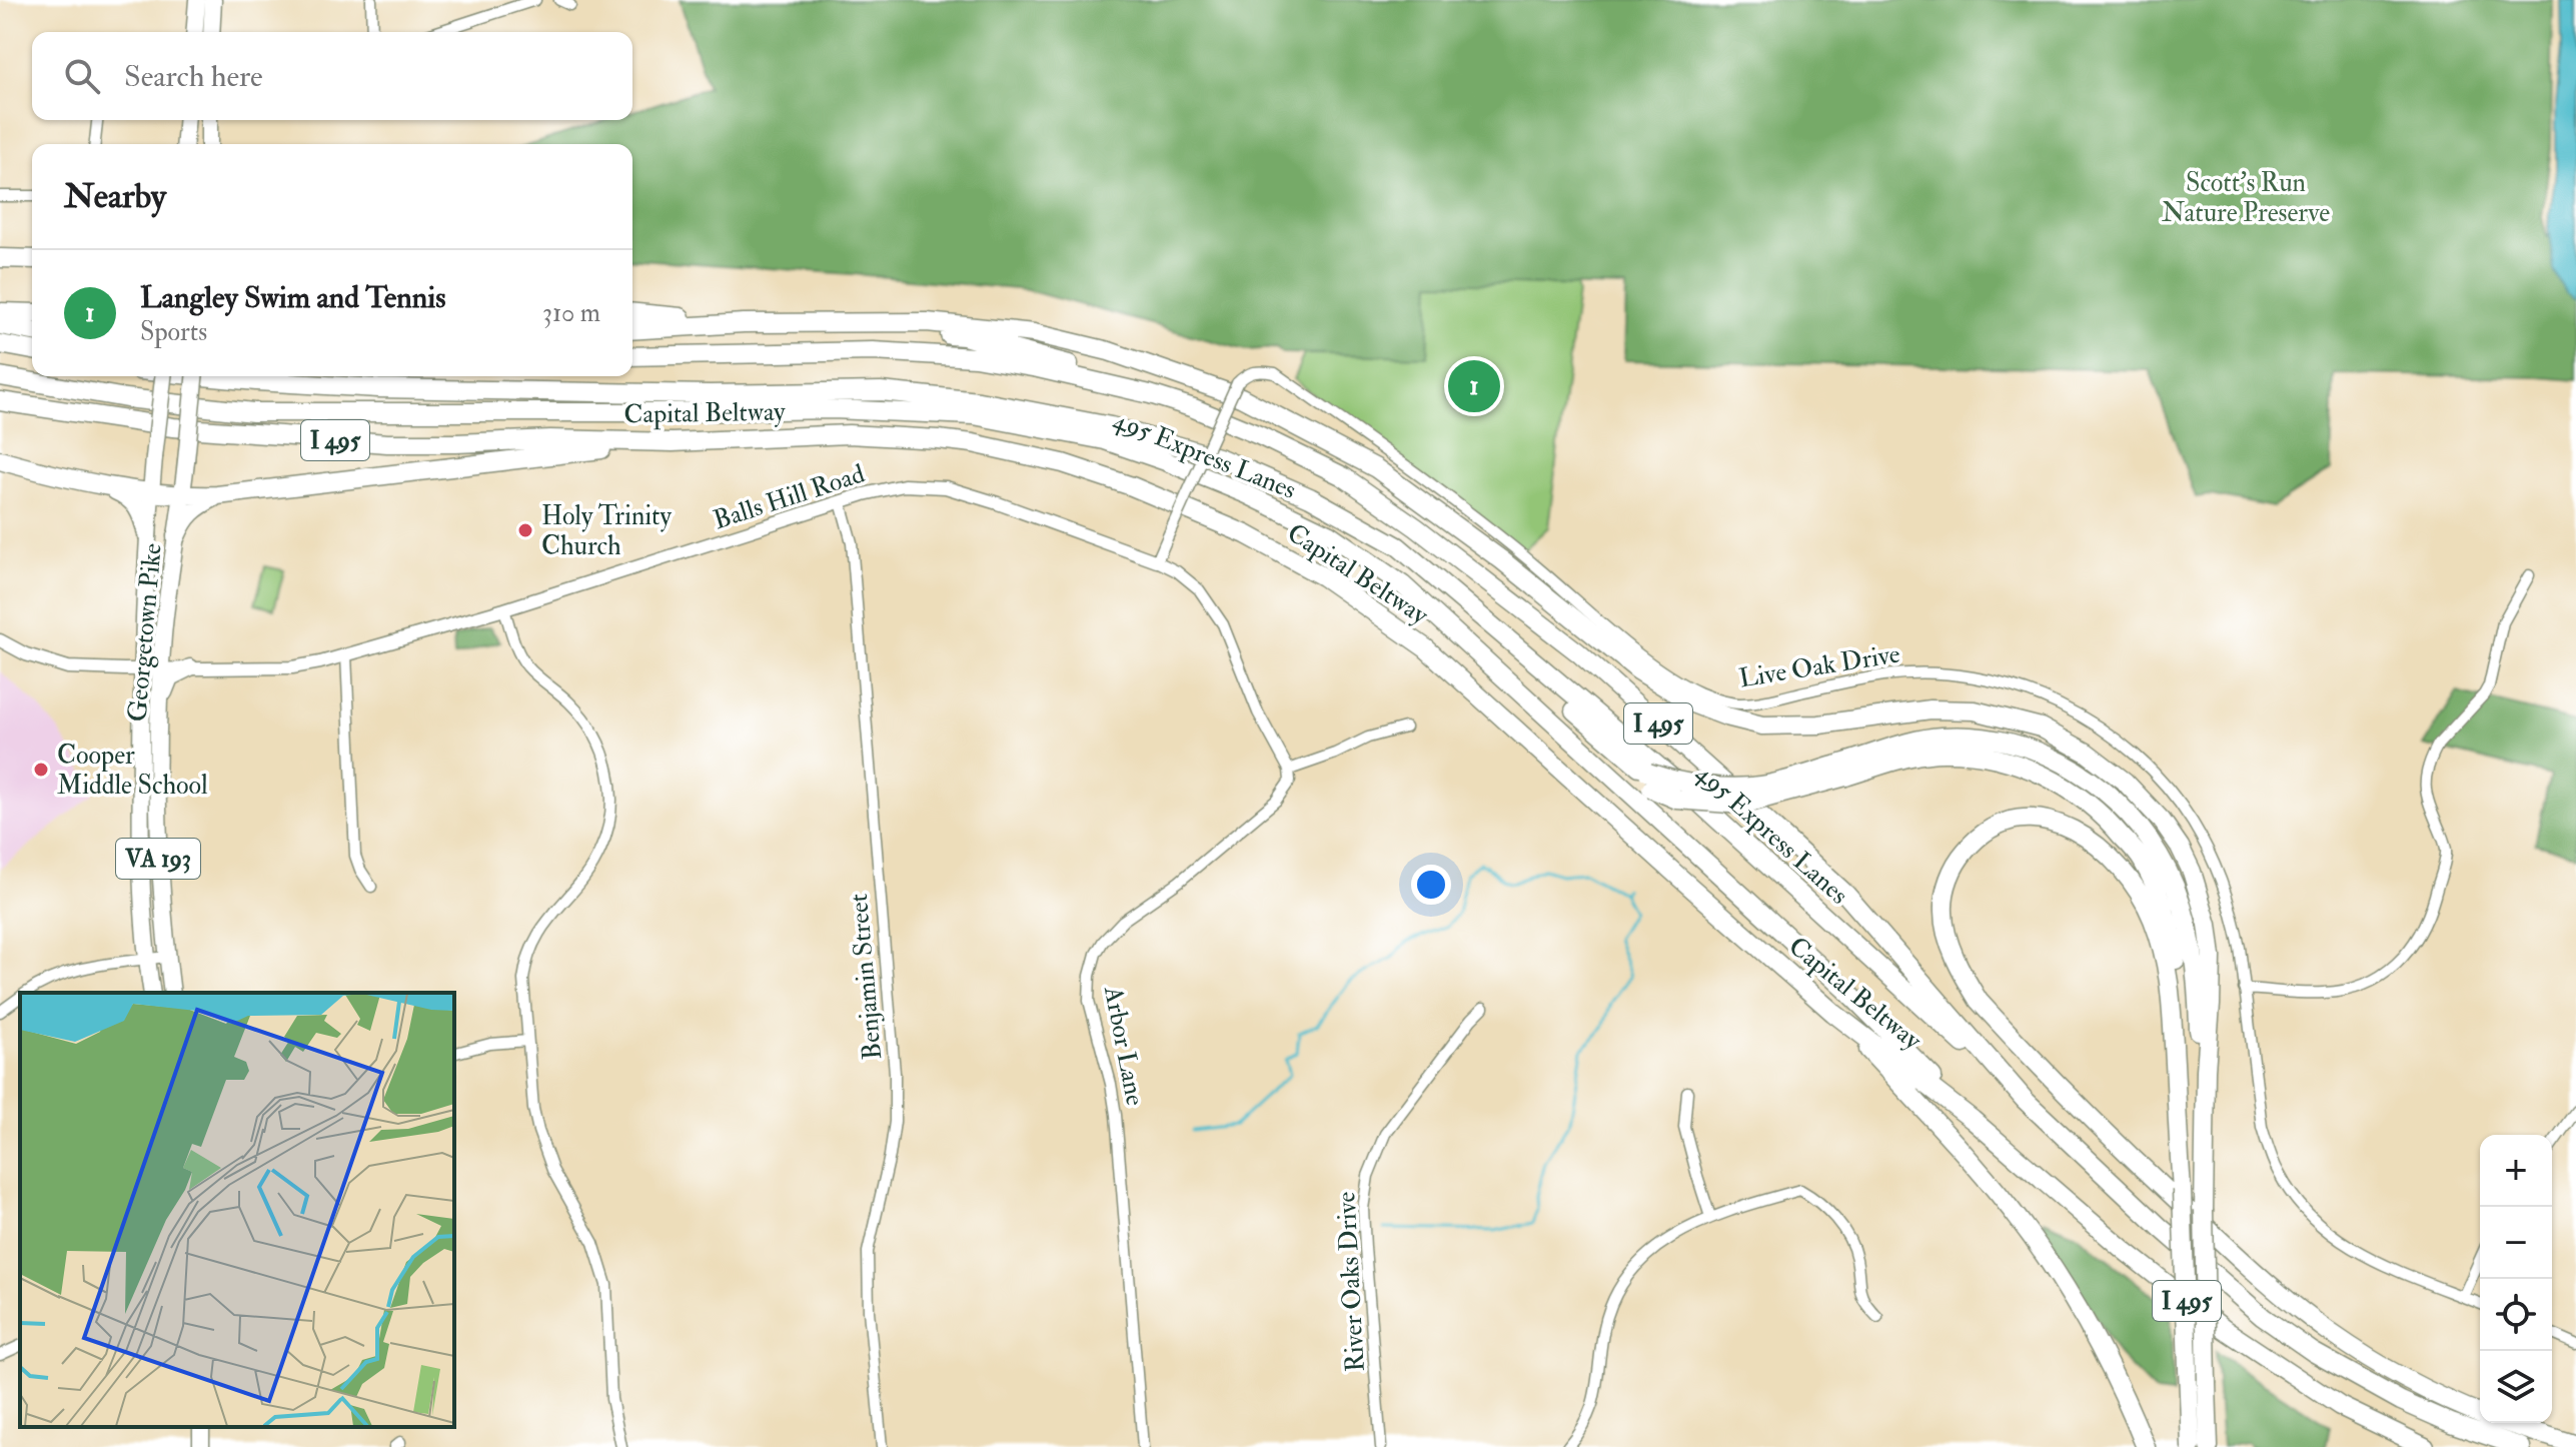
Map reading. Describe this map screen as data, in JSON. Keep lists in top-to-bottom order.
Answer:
{
  "streets": {
    "highway": ["Capital Beltway", "I 495", "495 Express Lanes"],
    "main road": ["Georgetown Pike", "VA 193"],
    "street": [
      "Balls Hill Road",
      "Live Oak Drive",
      "Benjamin Street",
      "Arbor Lane",
      "River Oaks Drive"
    ]
  },
  "crossings": [
    ["Capital Beltway", "495 Express Lanes"],
    ["Balls Hill Road", "Georgetown Pike"],
    ["Balls Hill Road", "Live Oak Drive"],
    ["Balls Hill Road", "Benjamin Street"],
    ["Balls Hill Road", "Arbor Lane"]
  ],
  "parks": ["Scott's Run Nature Preserve"],
  "places": ["Holy Trinity Church", "Cooper Middle School"],
  "page": {
    "search": "Search here",
    "heading": "Nearby",
    "list": [
      {
        "mark": "1",
        "name": "Langley Swim and Tennis",
        "note": "Sports",
        "value": "310 m"
      }
    ],
    "pins": "1",
    "map_buttons": ["+", "−"]
  }
}
